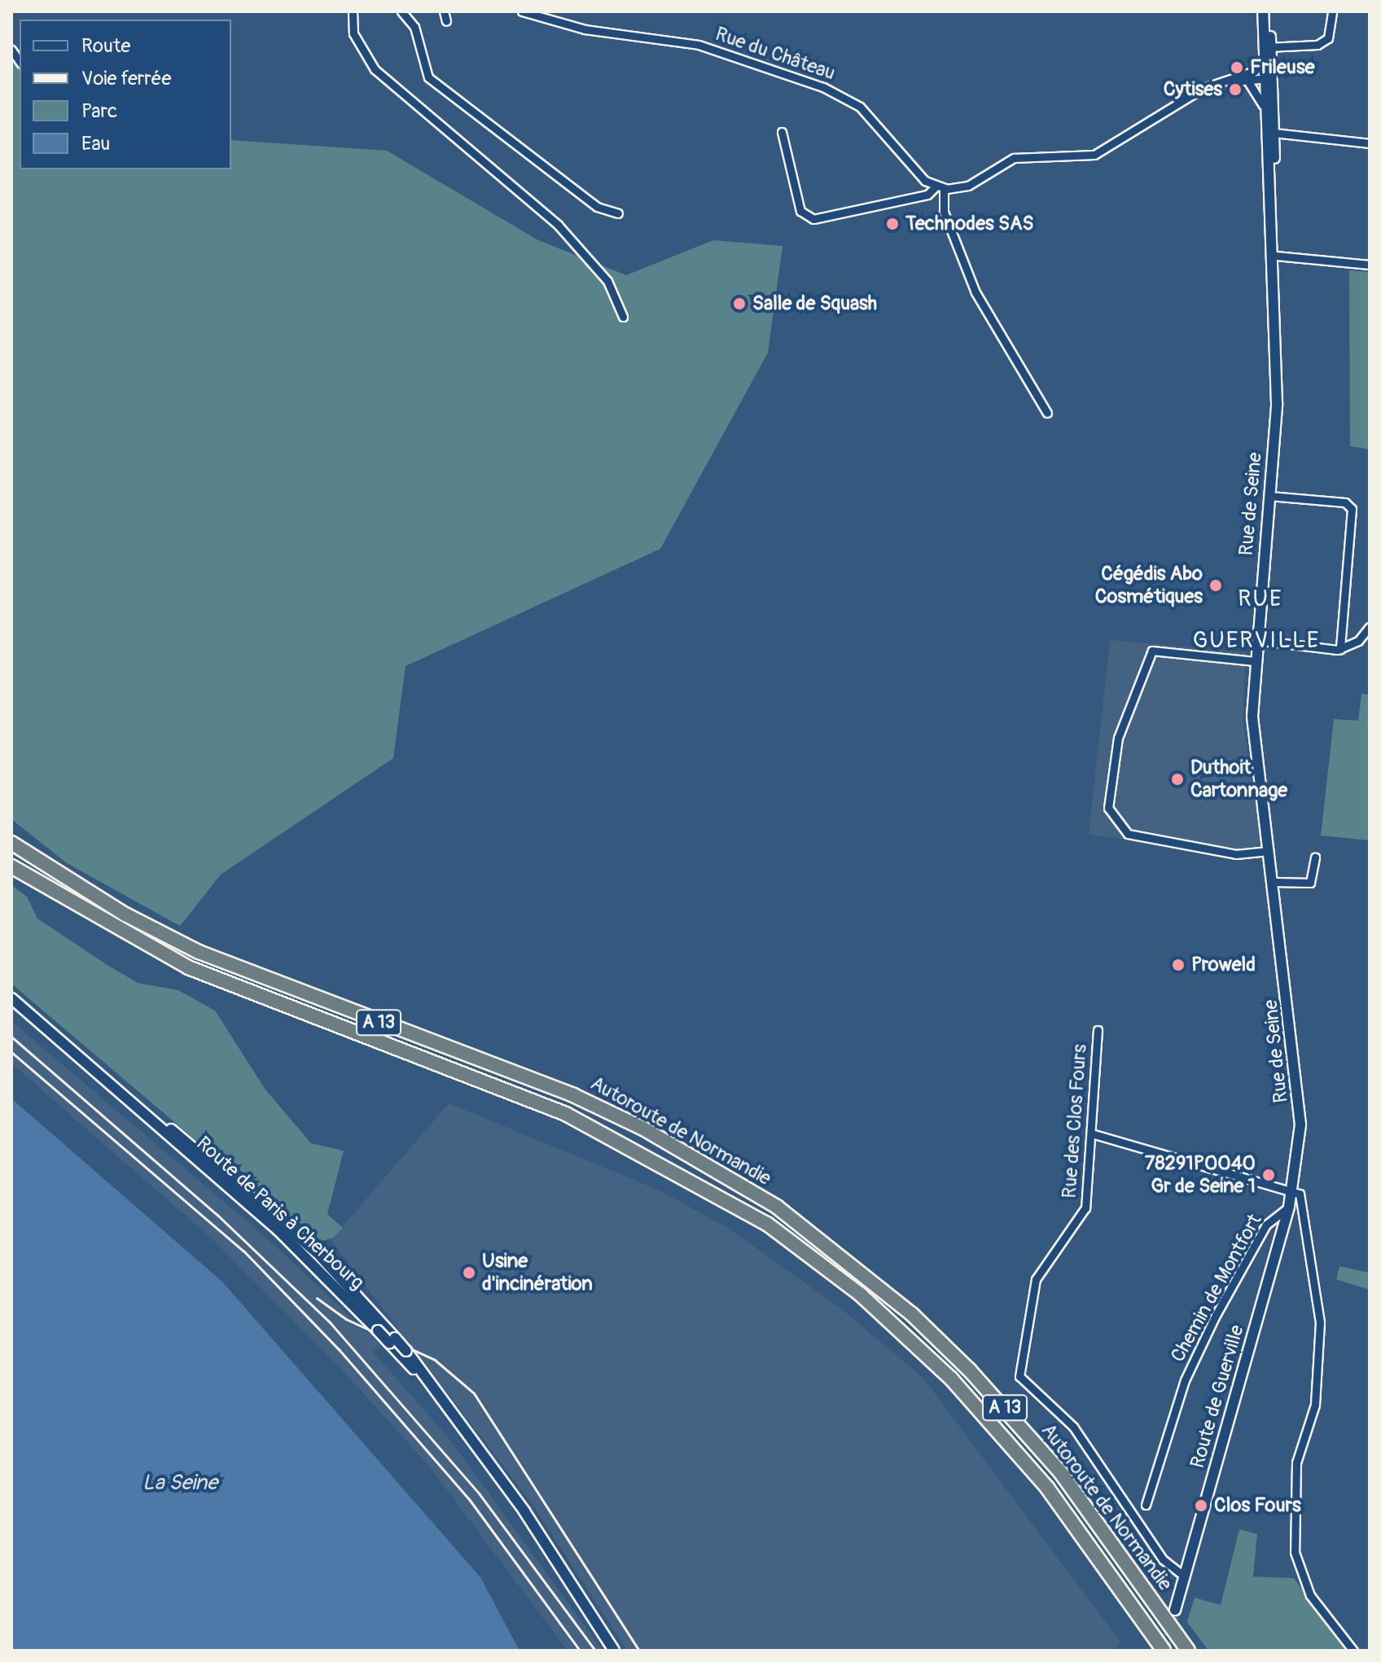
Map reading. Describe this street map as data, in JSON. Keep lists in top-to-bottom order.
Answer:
{
  "streets": {
    "highway": ["A 13", "Autoroute de Normandie"],
    "street": [
      "Rue du Château",
      "Rue de Seine",
      "Rue des Clos Fours",
      "Route de Paris à Cherbourg",
      "Chemin de Montfort",
      "Route de Guerville"
    ]
  },
  "crossings": [
    ["Rue de Seine", "Route de Guerville"],
    ["Rue des Clos Fours", "Route de Guerville"],
    ["Chemin de Montfort", "Route de Guerville"]
  ],
  "districts": ["RUE", "GUERVILLE"],
  "water": ["La Seine"],
  "places": [
    "Frileuse",
    "Cytises",
    "Technodes SAS",
    "Salle de Squash",
    "Cégédis Abo Cosmétiques",
    "Duthoit Cartonnage",
    "Proweld",
    "78291P0040 Gr de Seine 1",
    "Usine d'incinération",
    "Clos Fours"
  ],
  "legend": [
    "Route",
    "Voie ferrée",
    "Parc",
    "Eau"
  ]
}
